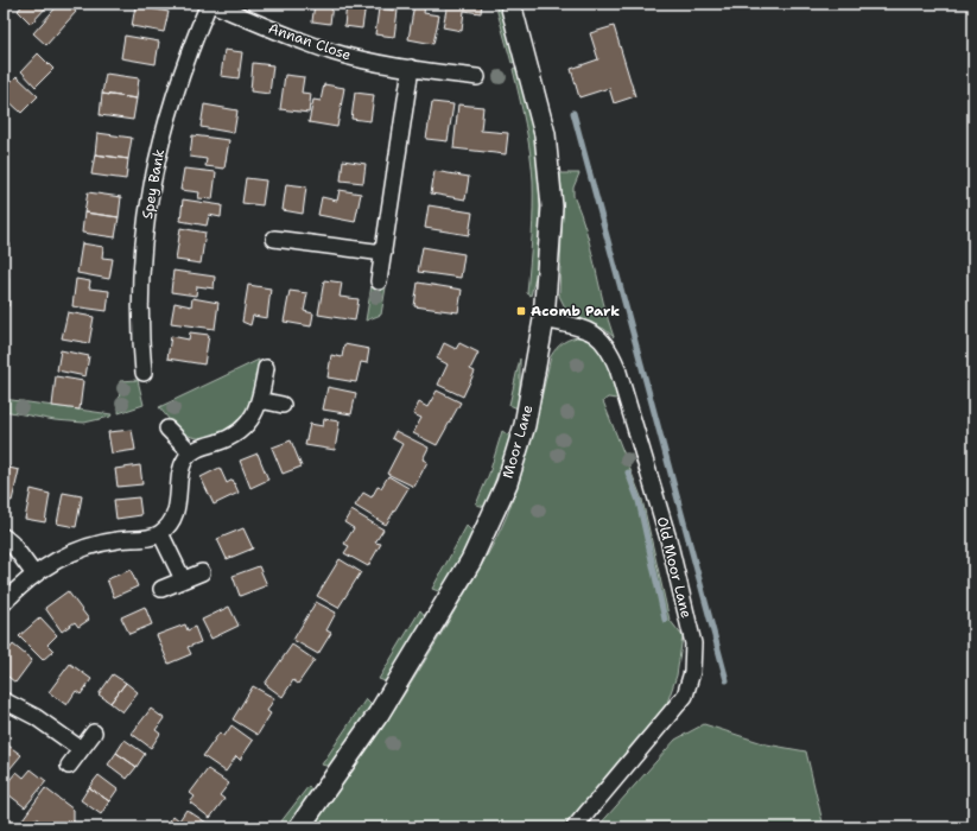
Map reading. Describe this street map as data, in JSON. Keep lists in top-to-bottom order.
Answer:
{
  "streets": {
    "street": [
      "Annan Close",
      "Spey Bank",
      "Moor Lane",
      "Old Moor Lane"
    ]
  },
  "crossings": [
    ["Annan Close", "Spey Bank"],
    ["Moor Lane", "Old Moor Lane"]
  ],
  "places": {
    "transit": ["Acomb Park"]
  }
}
